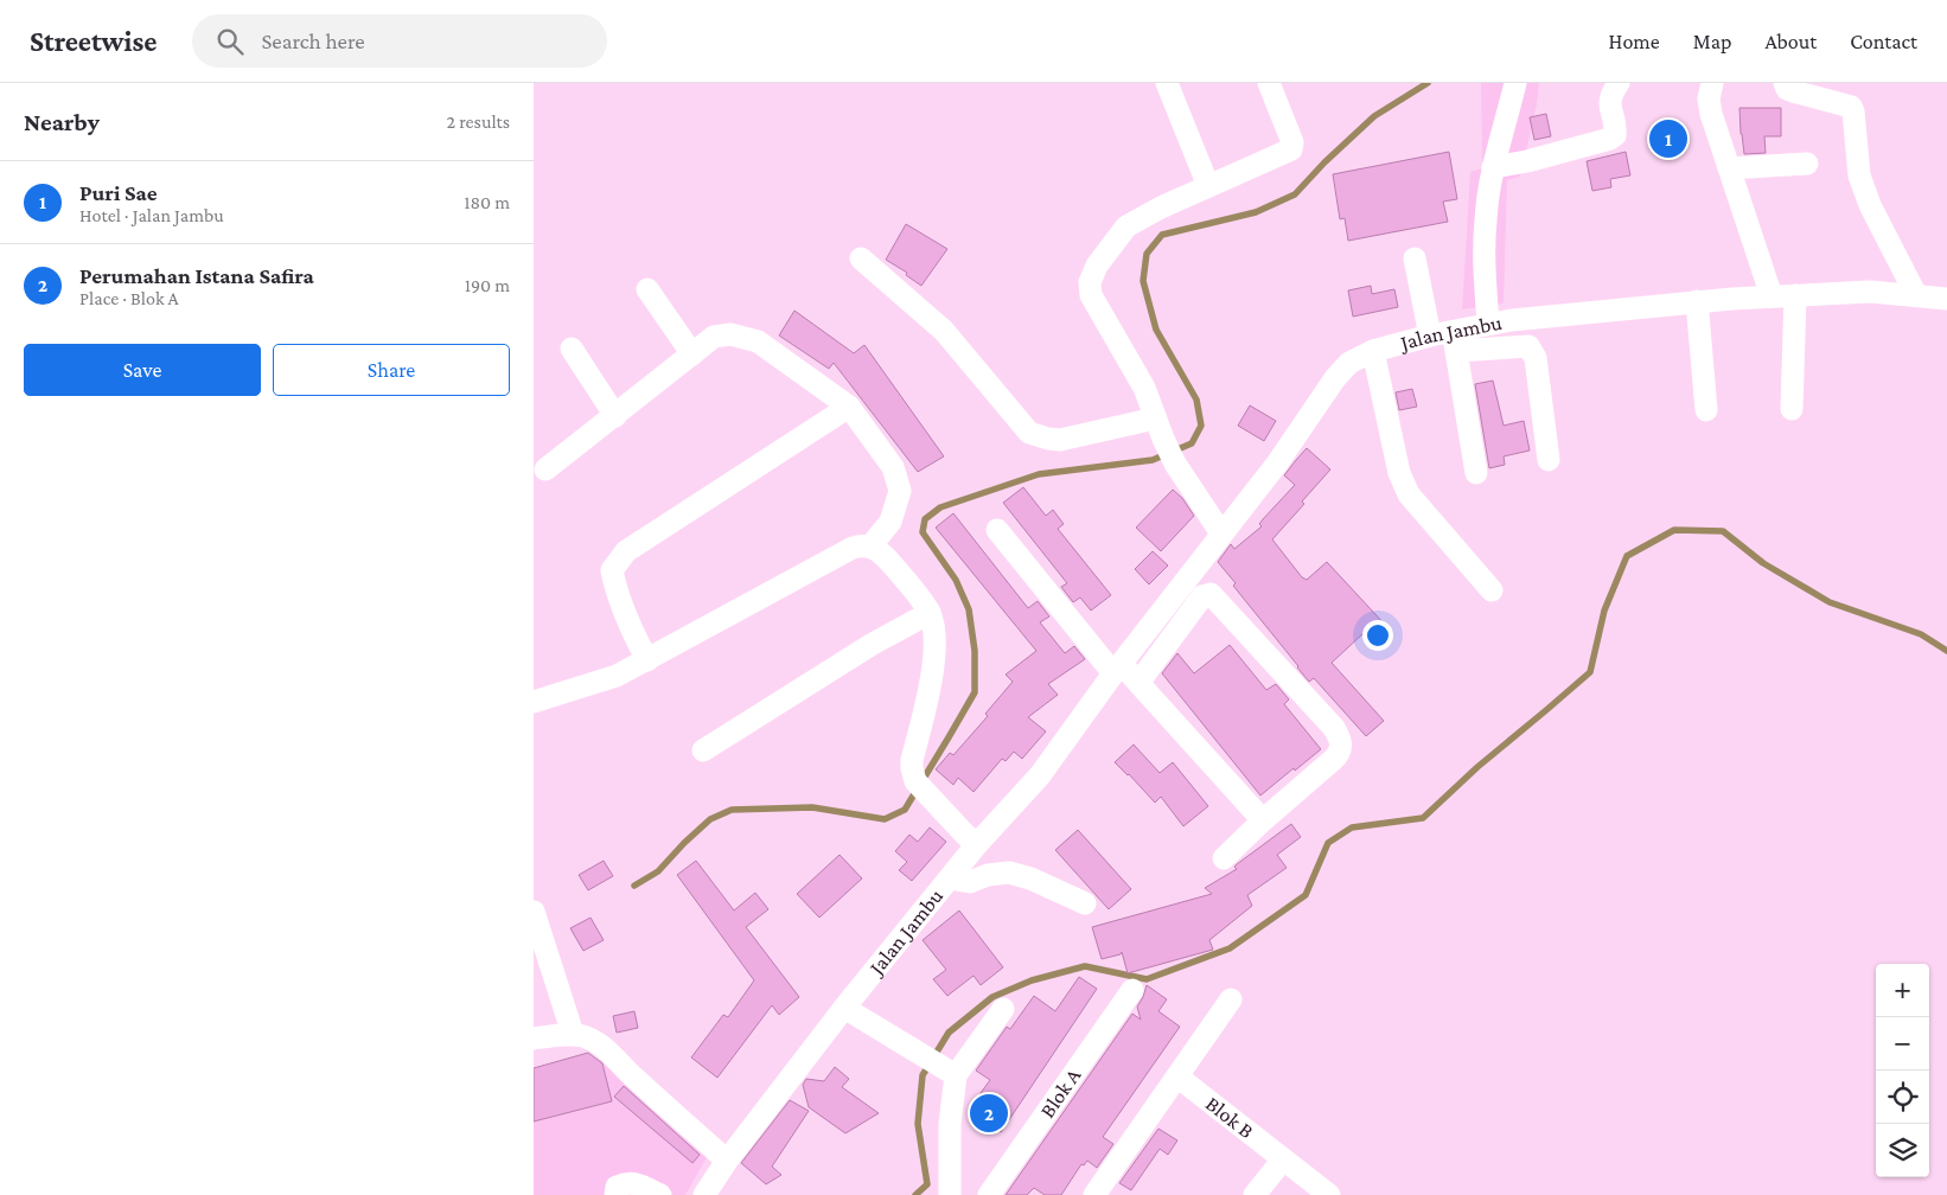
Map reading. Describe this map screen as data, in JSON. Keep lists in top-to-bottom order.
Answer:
{
  "streets": {
    "street": ["Jalan Jambu", "Blok A", "Blok B"]
  },
  "page": {
    "header": "Streetwise",
    "search": "Search here",
    "nav": [
      "Home",
      "Map",
      "About",
      "Contact"
    ],
    "heading": ["Nearby", "2 results"],
    "pins": ["1", "2"],
    "list": [
      {
        "mark": "1",
        "name": "Puri Sae",
        "note": "Hotel · Jalan Jambu",
        "value": "180 m"
      },
      {
        "mark": "2",
        "name": "Perumahan Istana Safira",
        "note": "Place · Blok A",
        "value": "190 m"
      }
    ],
    "buttons": ["Save", "Share"],
    "map_buttons": ["+", "−"]
  }
}
